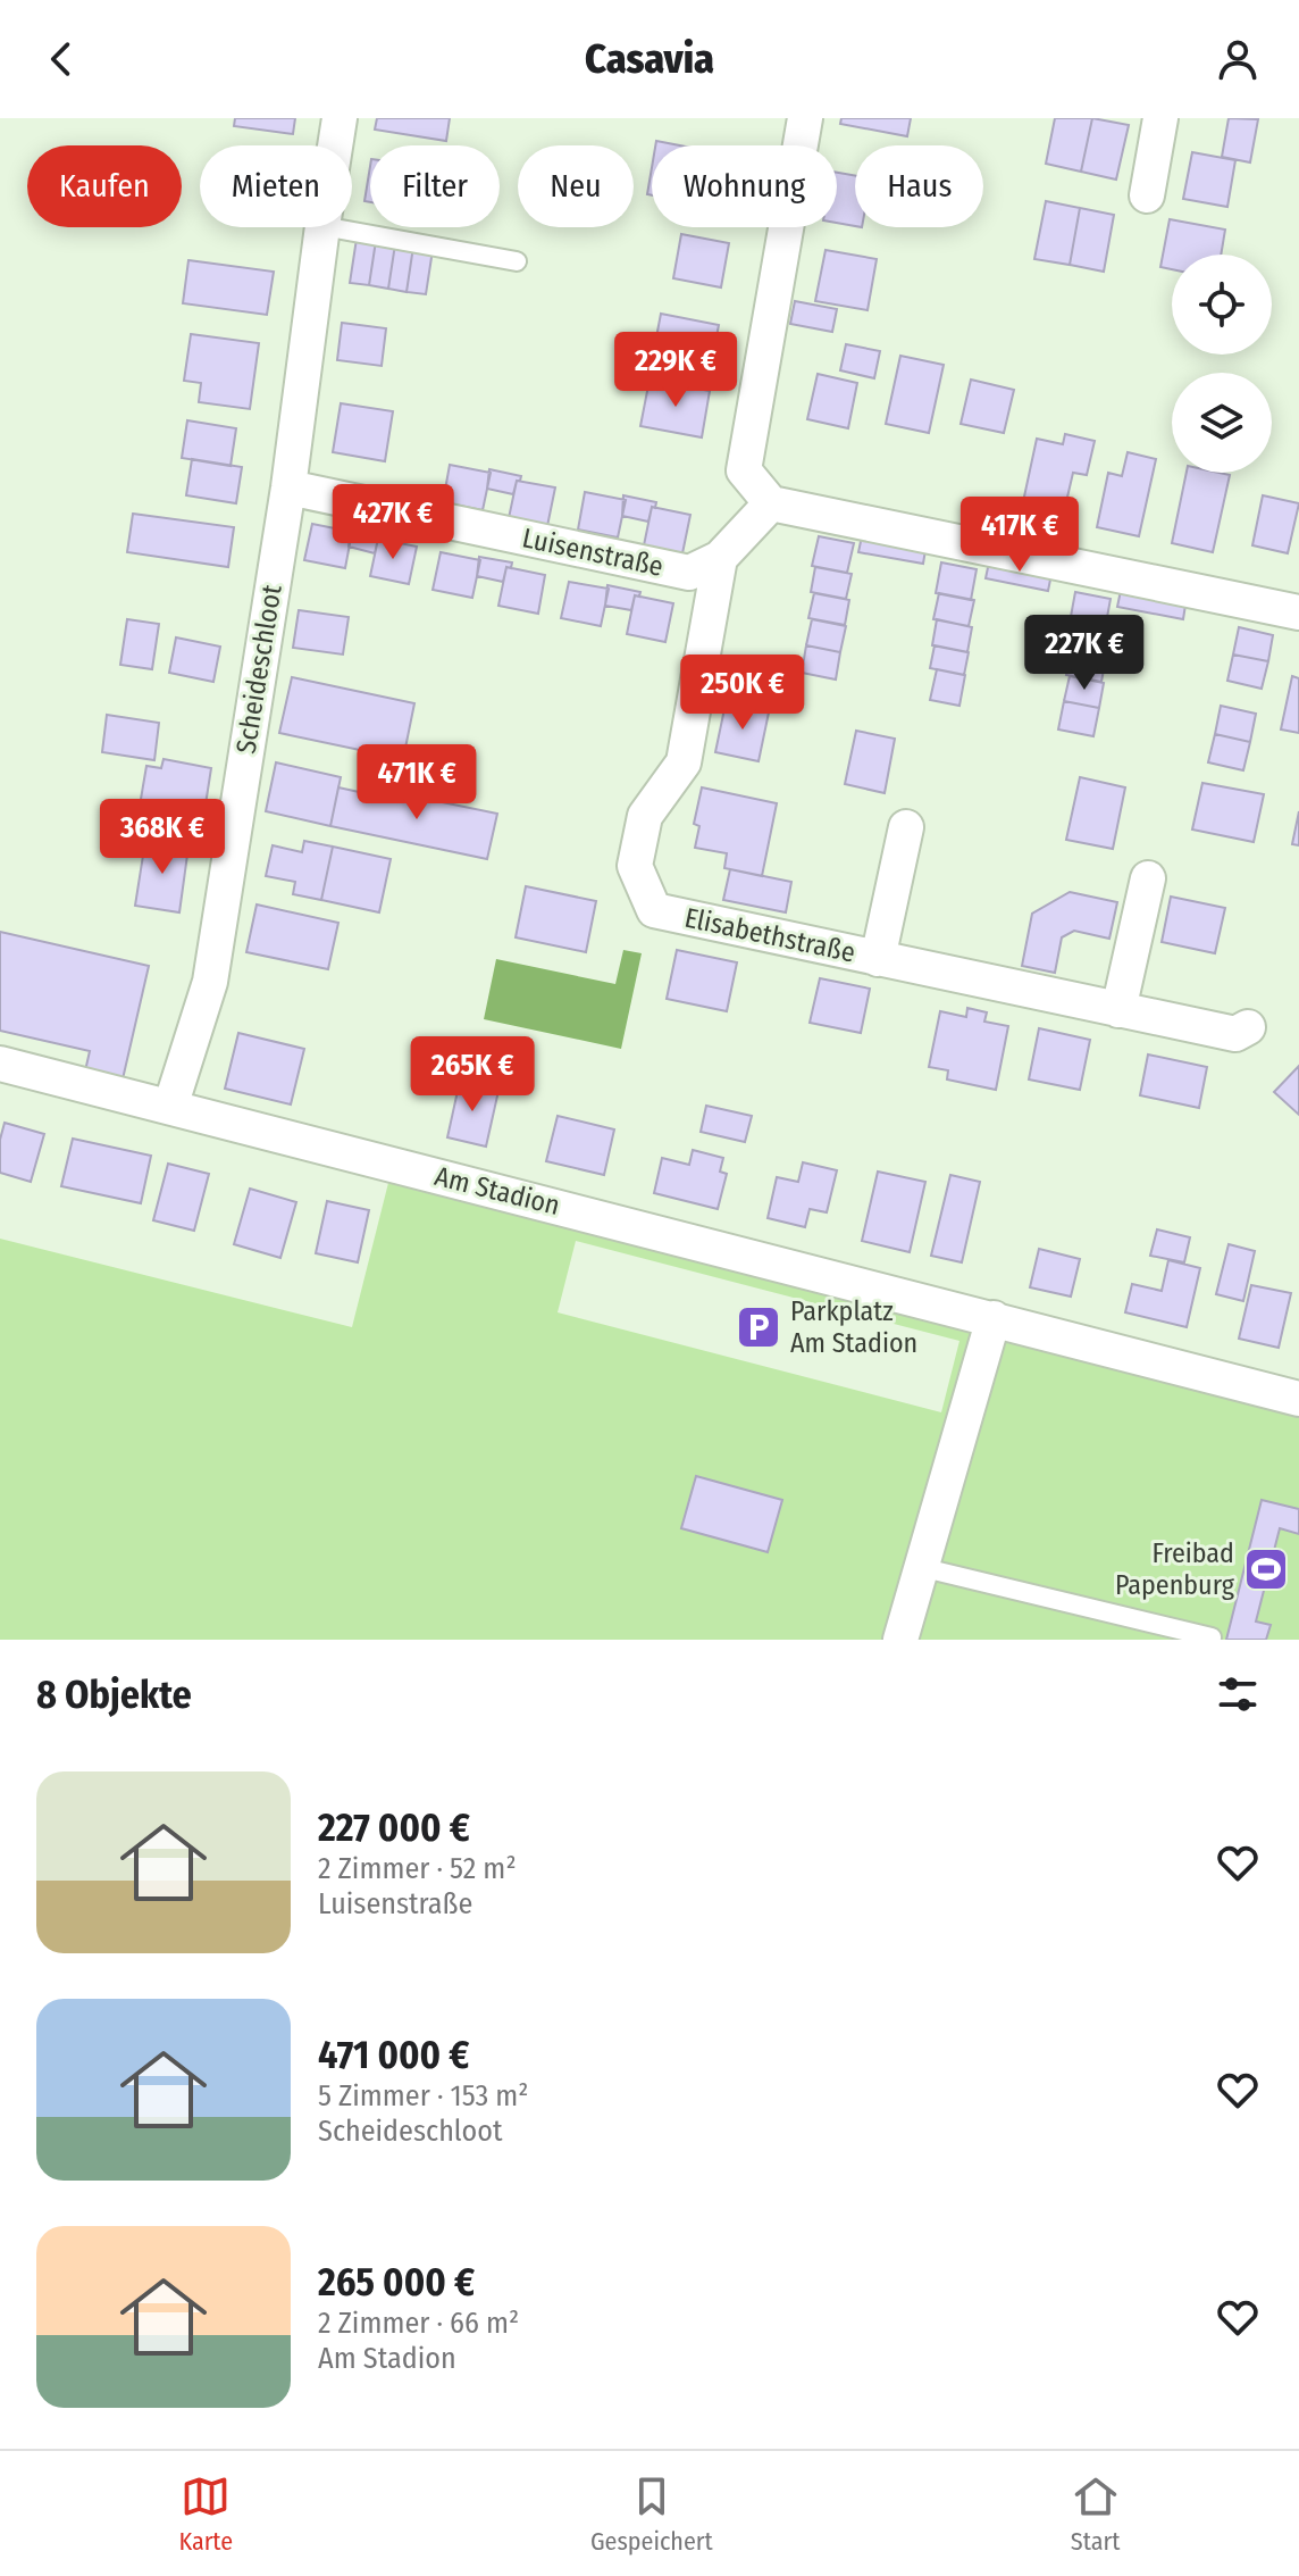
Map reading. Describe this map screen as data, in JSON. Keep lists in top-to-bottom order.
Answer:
{
  "streets": {
    "street": [
      "Luisenstraße",
      "Scheideschloot",
      "Elisabethstraße",
      "Am Stadion"
    ]
  },
  "crossings": [
    ["Luisenstraße", "Scheideschloot"],
    ["Luisenstraße", "Elisabethstraße"],
    ["Scheideschloot", "Am Stadion"]
  ],
  "places": {
    "parking": ["Parkplatz Am Stadion"],
    "sports": ["Freibad Papenburg"]
  },
  "page": {
    "header": "Casavia",
    "chip": [
      "Kaufen",
      "Mieten",
      "Filter",
      "Neu",
      "Wohnung",
      "Haus"
    ],
    "price": [
      "229K €",
      "427K €",
      "417K €",
      "227K €",
      "250K €",
      "471K €",
      "368K €",
      "265K €"
    ],
    "heading": "8 Objekte",
    "list": [
      {
        "name": "227 000 €",
        "note": "2 Zimmer · 52 m² · Luisenstraße"
      },
      {
        "name": "471 000 €",
        "note": "5 Zimmer · 153 m² · Scheideschloot"
      },
      {
        "name": "265 000 €",
        "note": "2 Zimmer · 66 m² · Am Stadion"
      }
    ],
    "tabs": ["Karte", "Gespeichert", "Start"]
  }
}
